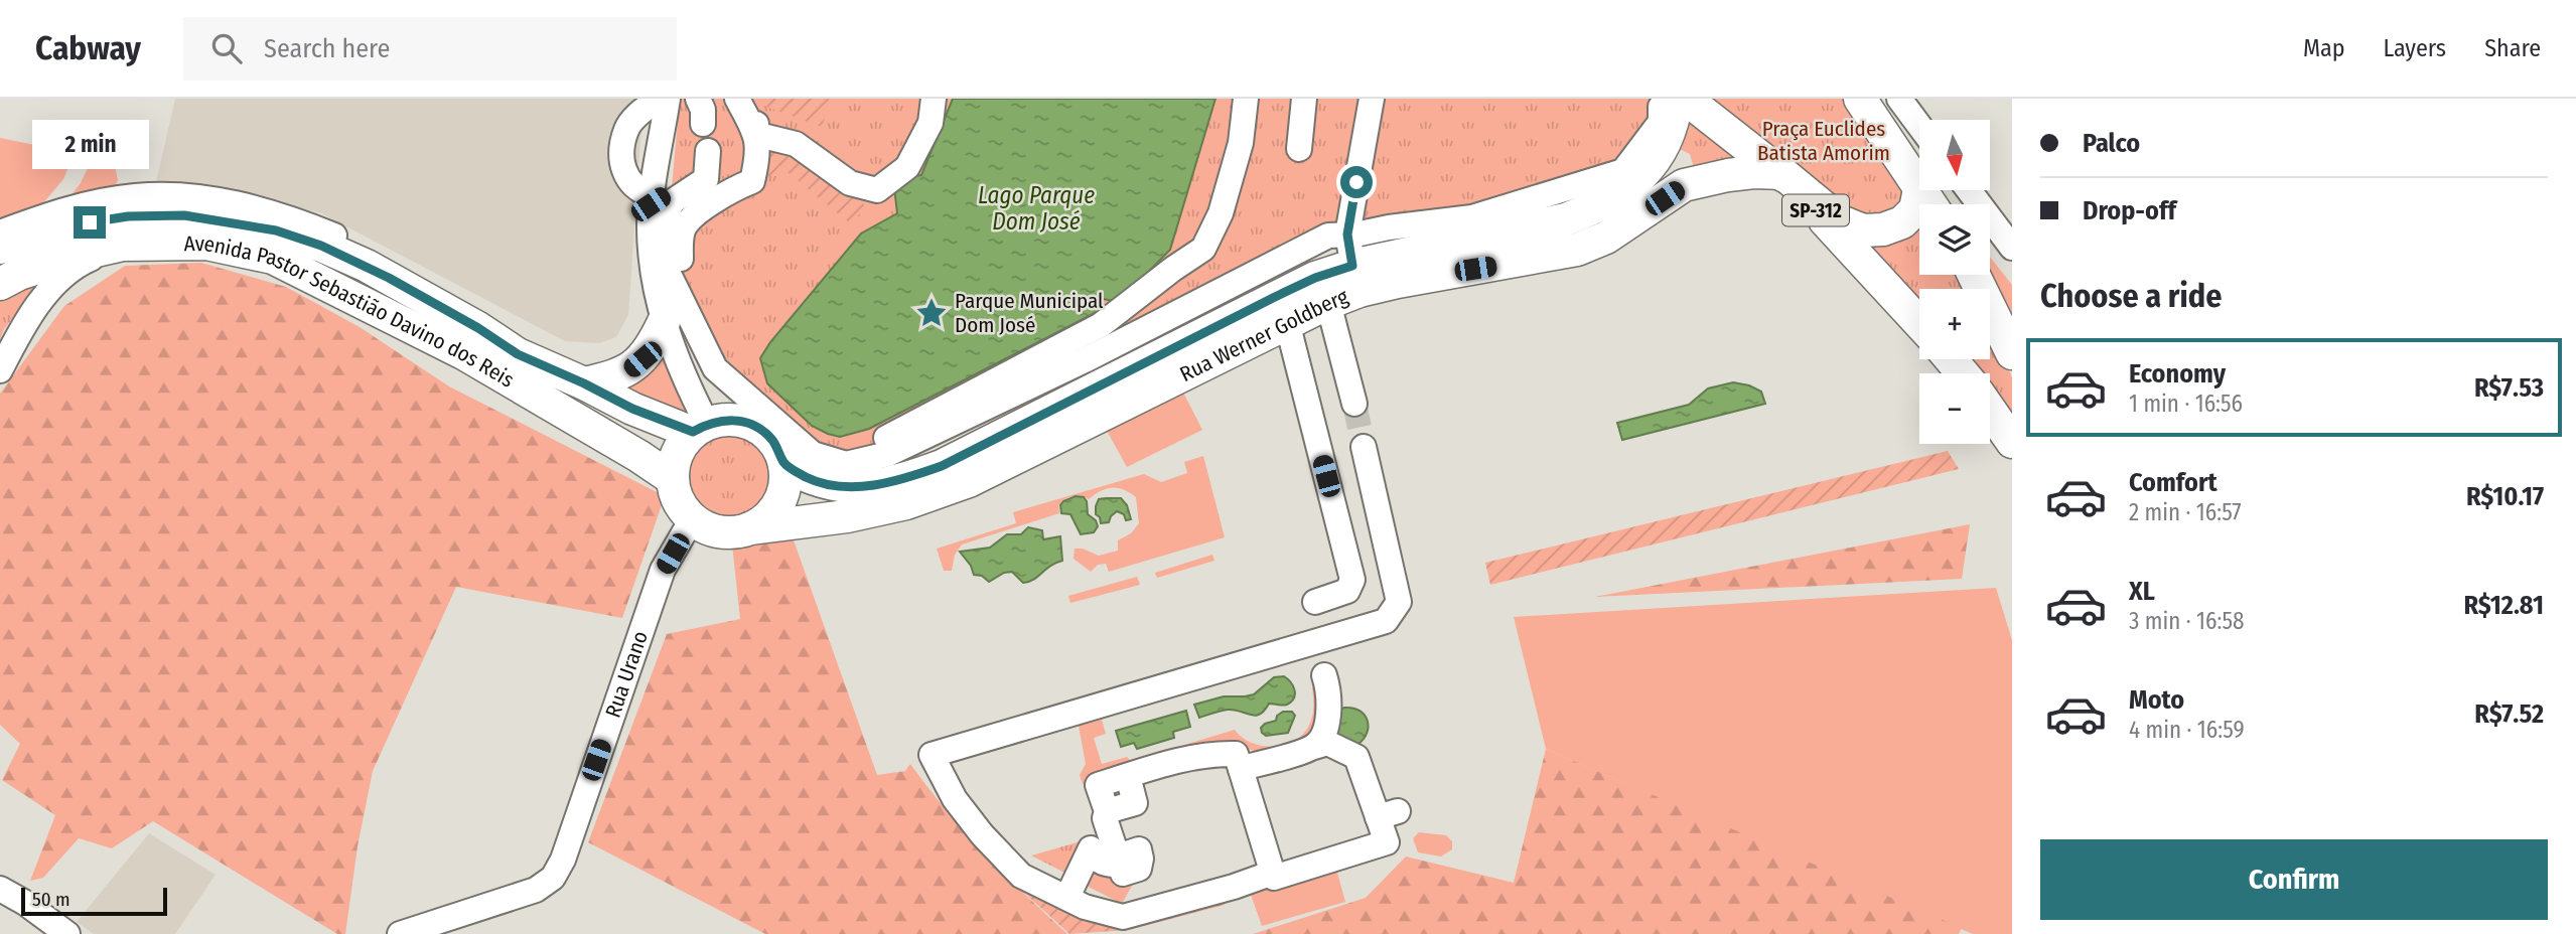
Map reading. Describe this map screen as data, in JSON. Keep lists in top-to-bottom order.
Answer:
{
  "streets": {
    "main road": ["SP-312", "Avenida Pastor Sebastião Davino dos Reis", "Rua Werner Goldberg"],
    "street": ["Rua Urano"]
  },
  "crossings": [
    ["SP-312", "Rua Werner Goldberg"],
    ["Avenida Pastor Sebastião Davino dos Reis", "Rua Werner Goldberg"],
    ["Avenida Pastor Sebastião Davino dos Reis", "Rua Urano"],
    ["Rua Werner Goldberg", "Rua Urano"]
  ],
  "water": ["Lago Parque Dom José"],
  "parks": ["Praça Euclides Batista Amorim"],
  "places": {
    "place": ["Parque Municipal Dom José"]
  },
  "scale_bar": "50 m",
  "north": "bottom",
  "page": {
    "header": "Cabway",
    "search": "Search here",
    "nav": ["Map", "Layers", "Share"],
    "banner": ["Palco", "Drop-off"],
    "map_buttons": ["+", "−"],
    "bubble": "2 min",
    "heading": "Choose a ride",
    "list": [
      {
        "name": "Economy",
        "note": "1 min · 16:56",
        "value": "R$7.53"
      },
      {
        "name": "Comfort",
        "note": "2 min · 16:57",
        "value": "R$10.17"
      },
      {
        "name": "XL",
        "note": "3 min · 16:58",
        "value": "R$12.81"
      },
      {
        "name": "Moto",
        "note": "4 min · 16:59",
        "value": "R$7.52"
      }
    ],
    "buttons": "Confirm",
    "scale": "50 m"
  }
}
